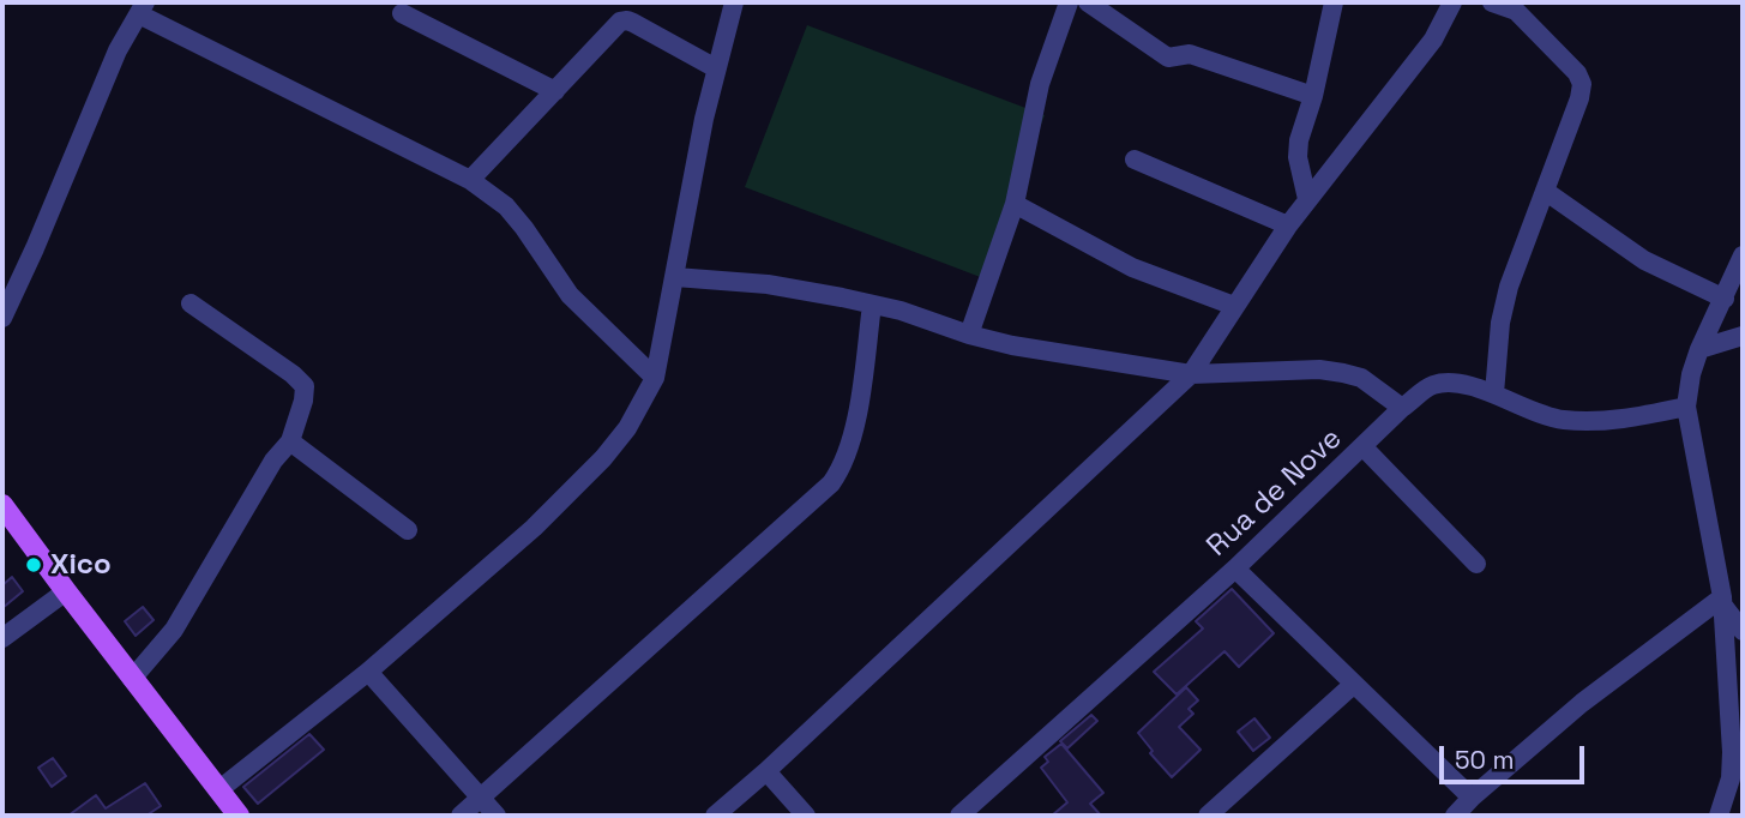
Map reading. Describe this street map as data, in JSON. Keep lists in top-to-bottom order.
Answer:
{
  "streets": {
    "street": ["Rua de Nove"]
  },
  "places": ["Xico"],
  "scale_bar": "50 m"
}
